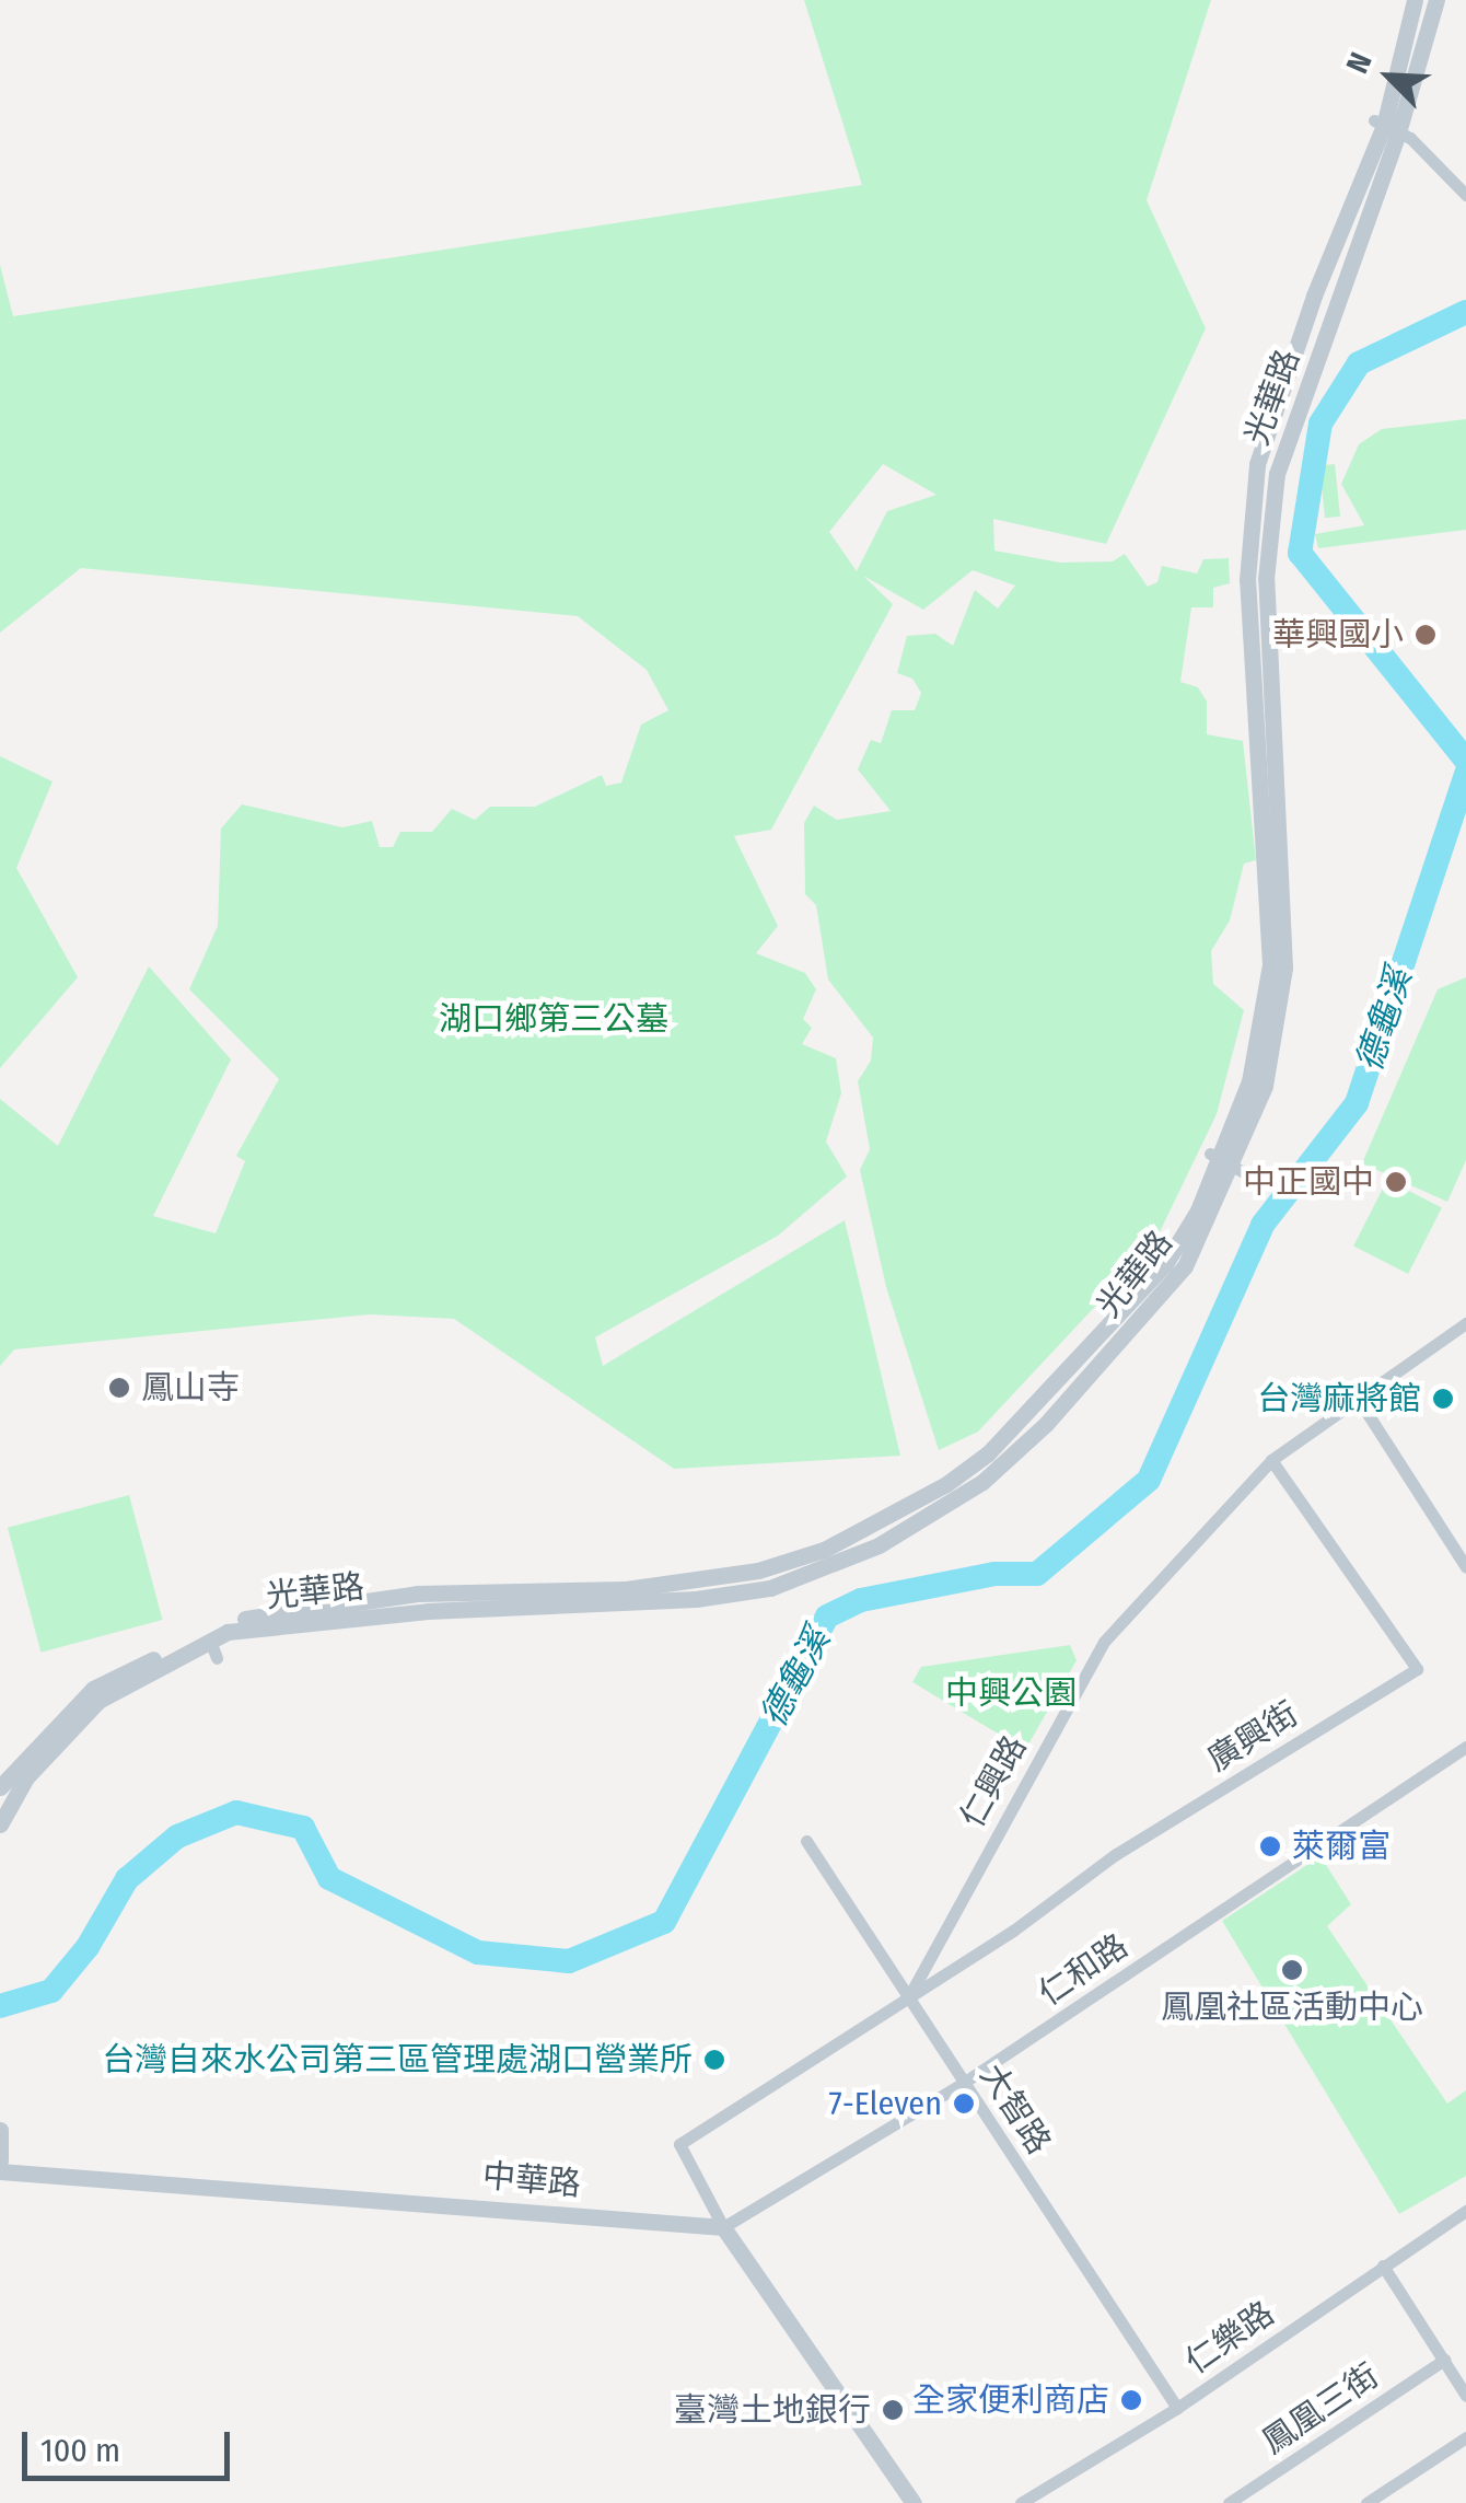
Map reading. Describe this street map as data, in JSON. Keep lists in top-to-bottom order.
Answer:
{
  "streets": {
    "street": [
      "光華路",
      "廣興街",
      "仁興路",
      "仁和路",
      "大智路",
      "中華路",
      "仁樂路",
      "鳳凰三街"
    ]
  },
  "crossings": [
    ["廣興街", "仁興路"],
    ["廣興街", "大智路"],
    ["仁興路", "仁和路"],
    ["仁興路", "大智路"],
    ["仁興路", "中華路"],
    ["仁和路", "大智路"],
    ["仁和路", "中華路"],
    ["大智路", "仁樂路"]
  ],
  "water": ["德龜溪"],
  "parks": ["湖口鄉第三公墓", "中興公園"],
  "places": [
    "華興國小",
    "中正國中",
    "鳳山寺",
    "台灣麻將館",
    "萊爾富",
    "鳳凰社區活動中心",
    "台灣自來水公司第三區管理處湖口營業所",
    "7-Eleven",
    "全家便利商店",
    "臺灣土地銀行"
  ],
  "scale_bar": "100 m",
  "north": "top left"
}
